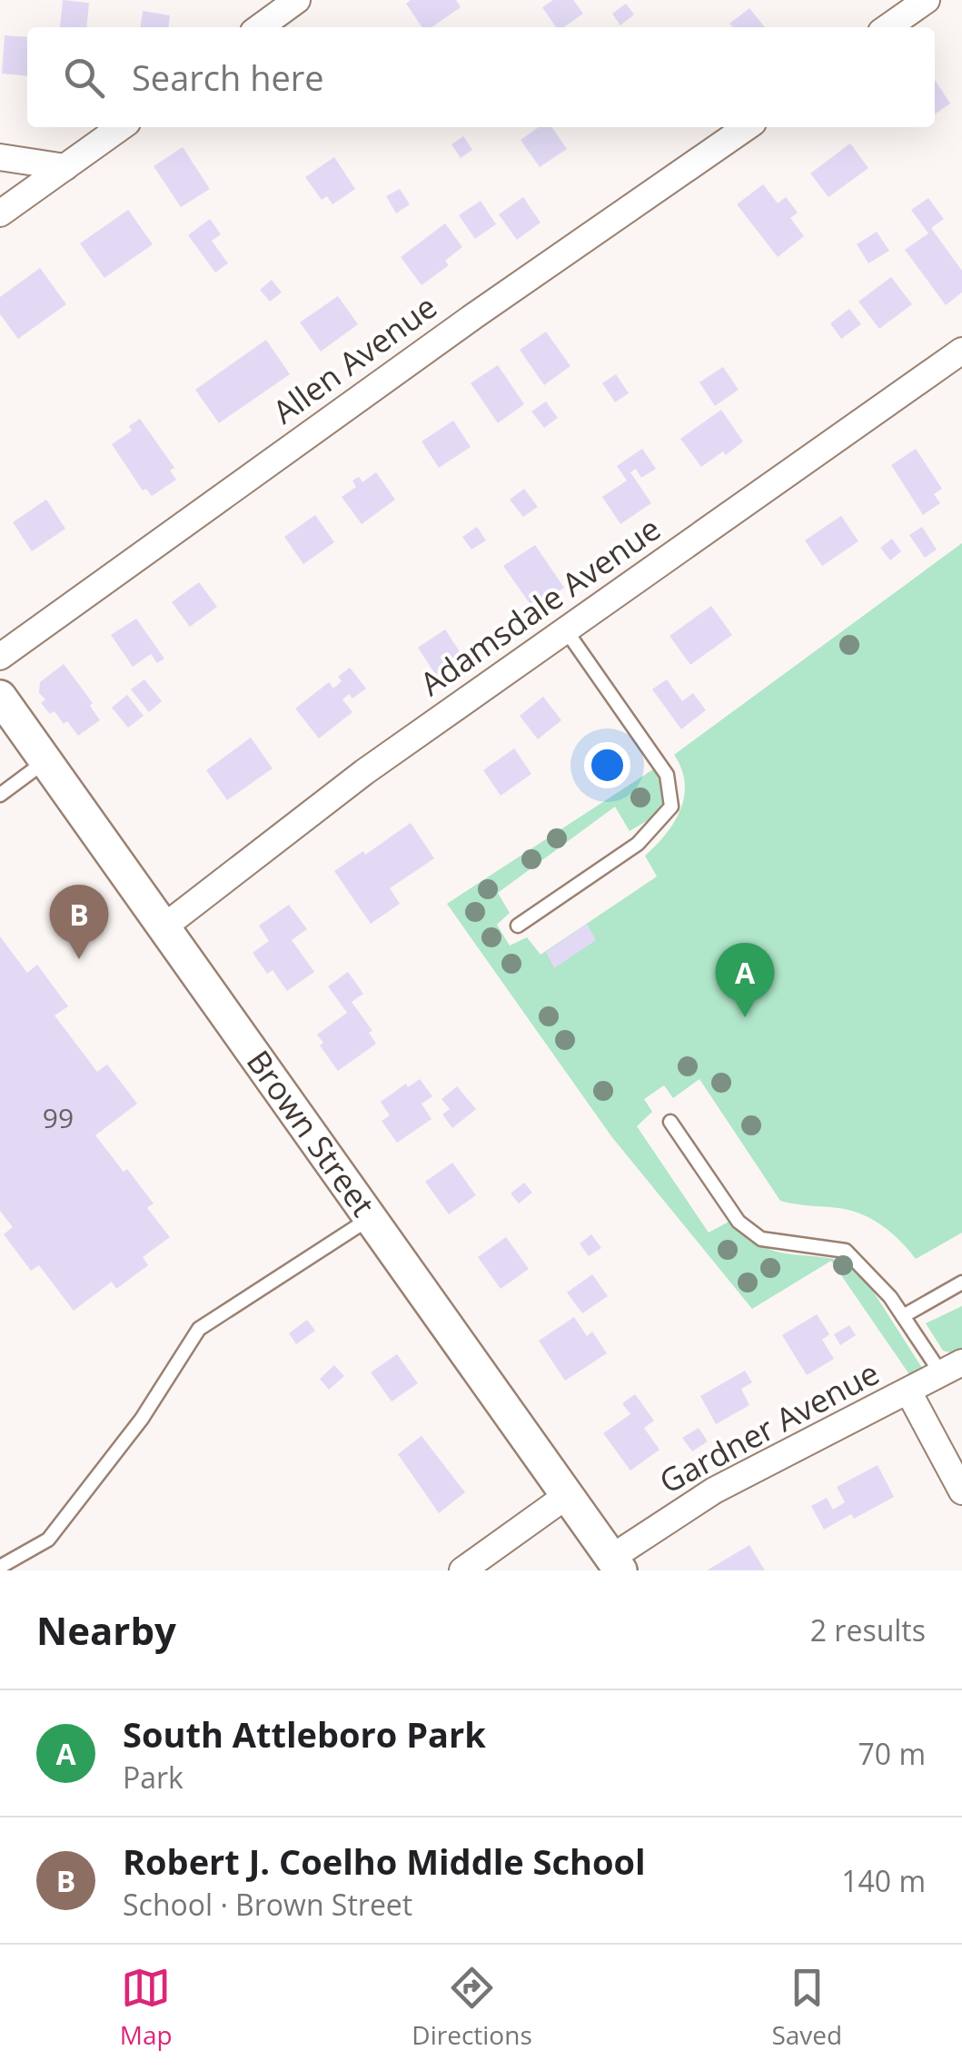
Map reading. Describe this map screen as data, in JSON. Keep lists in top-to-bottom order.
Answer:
{
  "streets": {
    "street": [
      "Allen Avenue",
      "Adamsdale Avenue",
      "Brown Street",
      "Gardner Avenue"
    ]
  },
  "crossings": [
    ["Adamsdale Avenue", "Brown Street"],
    ["Brown Street", "Gardner Avenue"]
  ],
  "house_numbers": ["99"],
  "page": {
    "search": "Search here",
    "pins": ["B", "A"],
    "heading": ["Nearby", "2 results"],
    "list": [
      {
        "mark": "A",
        "name": "South Attleboro Park",
        "note": "Park",
        "value": "70 m"
      },
      {
        "mark": "B",
        "name": "Robert J. Coelho Middle School",
        "note": "School · Brown Street",
        "value": "140 m"
      }
    ],
    "nav": ["Map", "Directions", "Saved"]
  }
}
